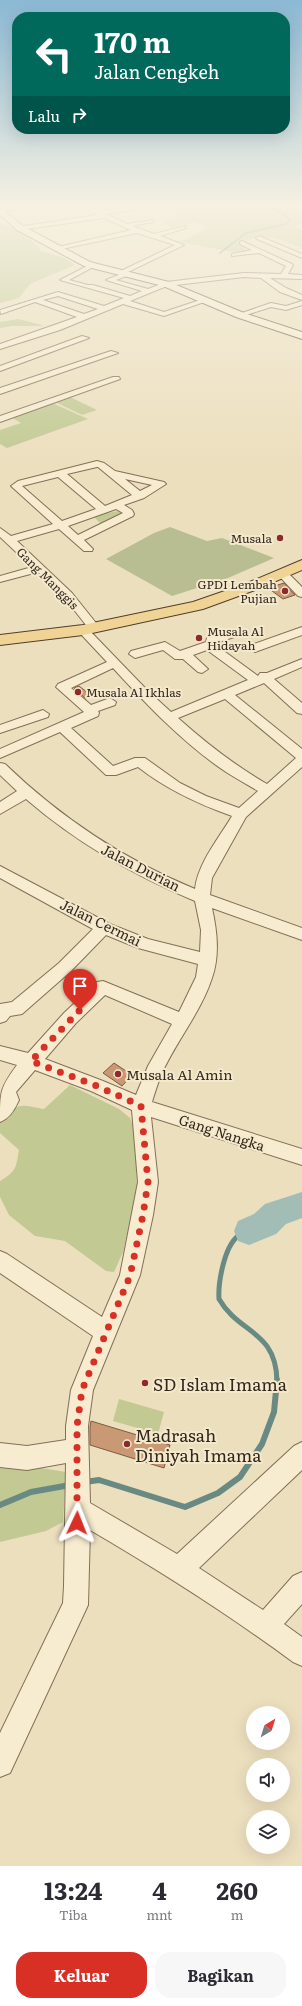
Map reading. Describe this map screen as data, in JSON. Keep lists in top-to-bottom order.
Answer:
{
  "streets": {
    "street": [
      "Gang Manggis",
      "Jalan Durian",
      "Jalan Cermai",
      "Gang Nangka"
    ]
  },
  "places": [
    "Musala",
    "GPDI Lembah Pujian",
    "Musala Al Hidayah",
    "Musala Al Ikhlas",
    "Musala Al Amin",
    "SD Islam Imama",
    "Madrasah Diniyah Imama"
  ],
  "north": "top right",
  "page": {
    "turn": ["170 m", "Jalan Cengkeh"],
    "then": "Lalu",
    "eta": [
      "13:24",
      "Tiba",
      "4",
      "mnt",
      "260",
      "m"
    ],
    "buttons": ["Keluar", "Bagikan"]
  }
}
